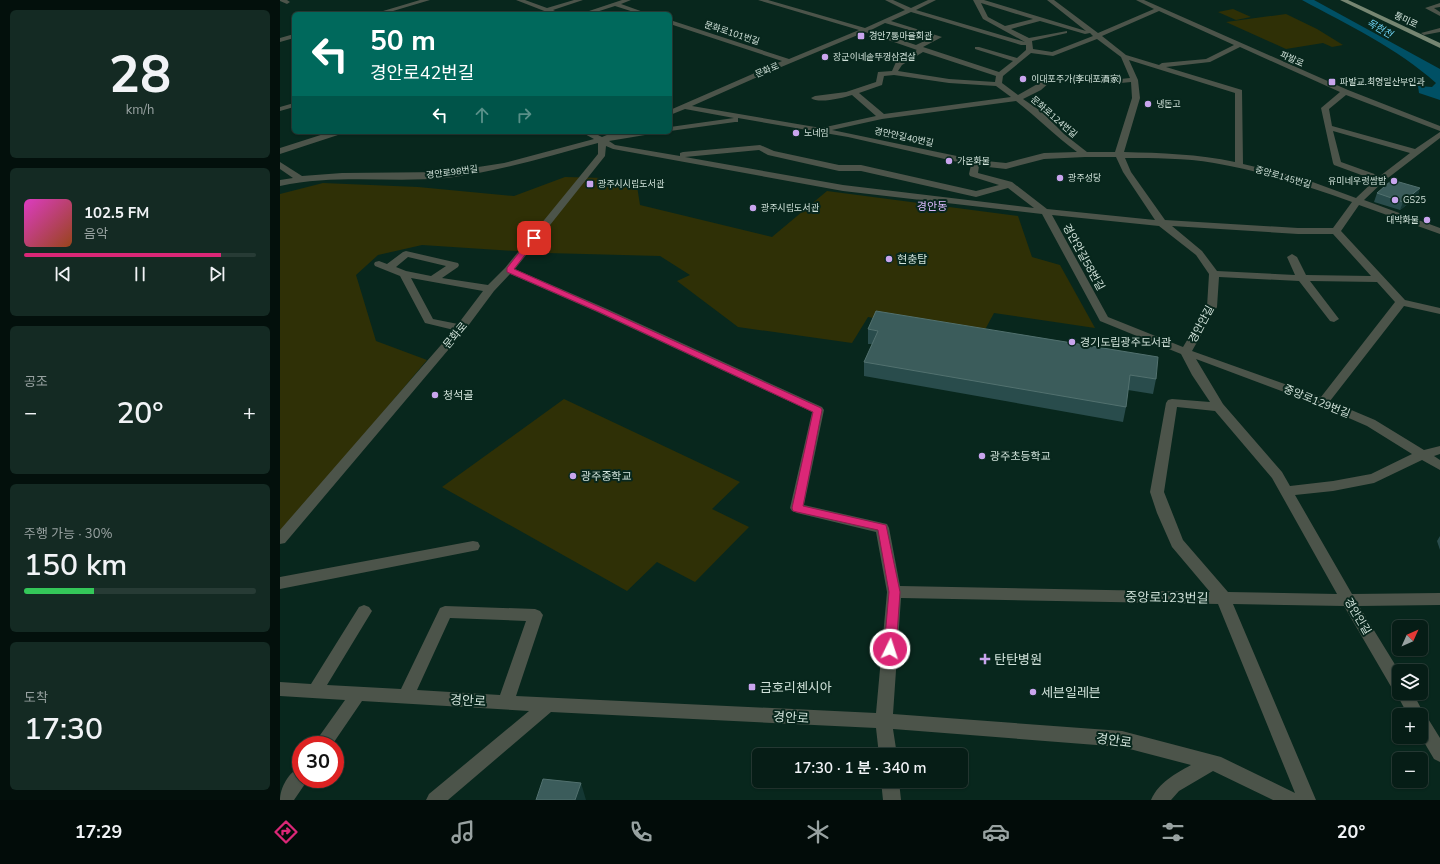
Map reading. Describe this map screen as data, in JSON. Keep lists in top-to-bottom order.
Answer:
{
  "streets": {
    "main road": ["통미로"],
    "street": [
      "문화로101번길",
      "파발로",
      "문화로",
      "문화로124번길",
      "경안안길40번길",
      "경안로98번길",
      "중앙로145번길",
      "경안안길58번길",
      "경안안길",
      "중앙로129번길",
      "중앙로123번길",
      "경안로"
    ]
  },
  "crossings": [
    ["문화로101번길", "문화로"],
    ["문화로", "경안안길40번길"],
    ["문화로", "경안로98번길"],
    ["문화로124번길", "경안안길40번길"],
    ["경안안길40번길", "중앙로145번길"],
    ["경안안길40번길", "경안안길58번길"],
    ["경안안길58번길", "경안안길"],
    ["경안안길58번길", "중앙로129번길"],
    ["경안안길", "중앙로129번길"],
    ["경안안길", "중앙로123번길"]
  ],
  "districts": ["경안동"],
  "water": ["목현천"],
  "places": {
    "transit": [
      "경안7통마을회관",
      "파발교.최영일산부인과",
      "광주시시립도서관",
      "금호리첸시아"
    ],
    "other": [
      "장군이네솥뚜껑삼겹살",
      "이대포주가(李대포酒家)",
      "냉돈고",
      "노네임",
      "가온화물",
      "광주성당",
      "유미네우렁쌈밥",
      "GS25",
      "광주시립도서관",
      "대박화물",
      "현충탑",
      "경기도립광주도서관",
      "청석골",
      "광주초등학교",
      "광주중학교",
      "세븐일레븐"
    ],
    "health": ["탄탄병원"]
  },
  "north": "top right",
  "page": {
    "tile": [
      ["28", "km/h"],
      "공조",
      ["주행 가능 · 30%", "150 km"],
      ["도착", "17:30"]
    ],
    "turn": ["50 m", "경안로42번길"],
    "song": ["102.5 FM", "음악"],
    "heat": ["−", "20°", "+"],
    "map_buttons": ["+", "−"],
    "limit": "30",
    "trip": "17:30 · 1 분 · 340 m",
    "tabs": ["17:29", "20°"]
  }
}
